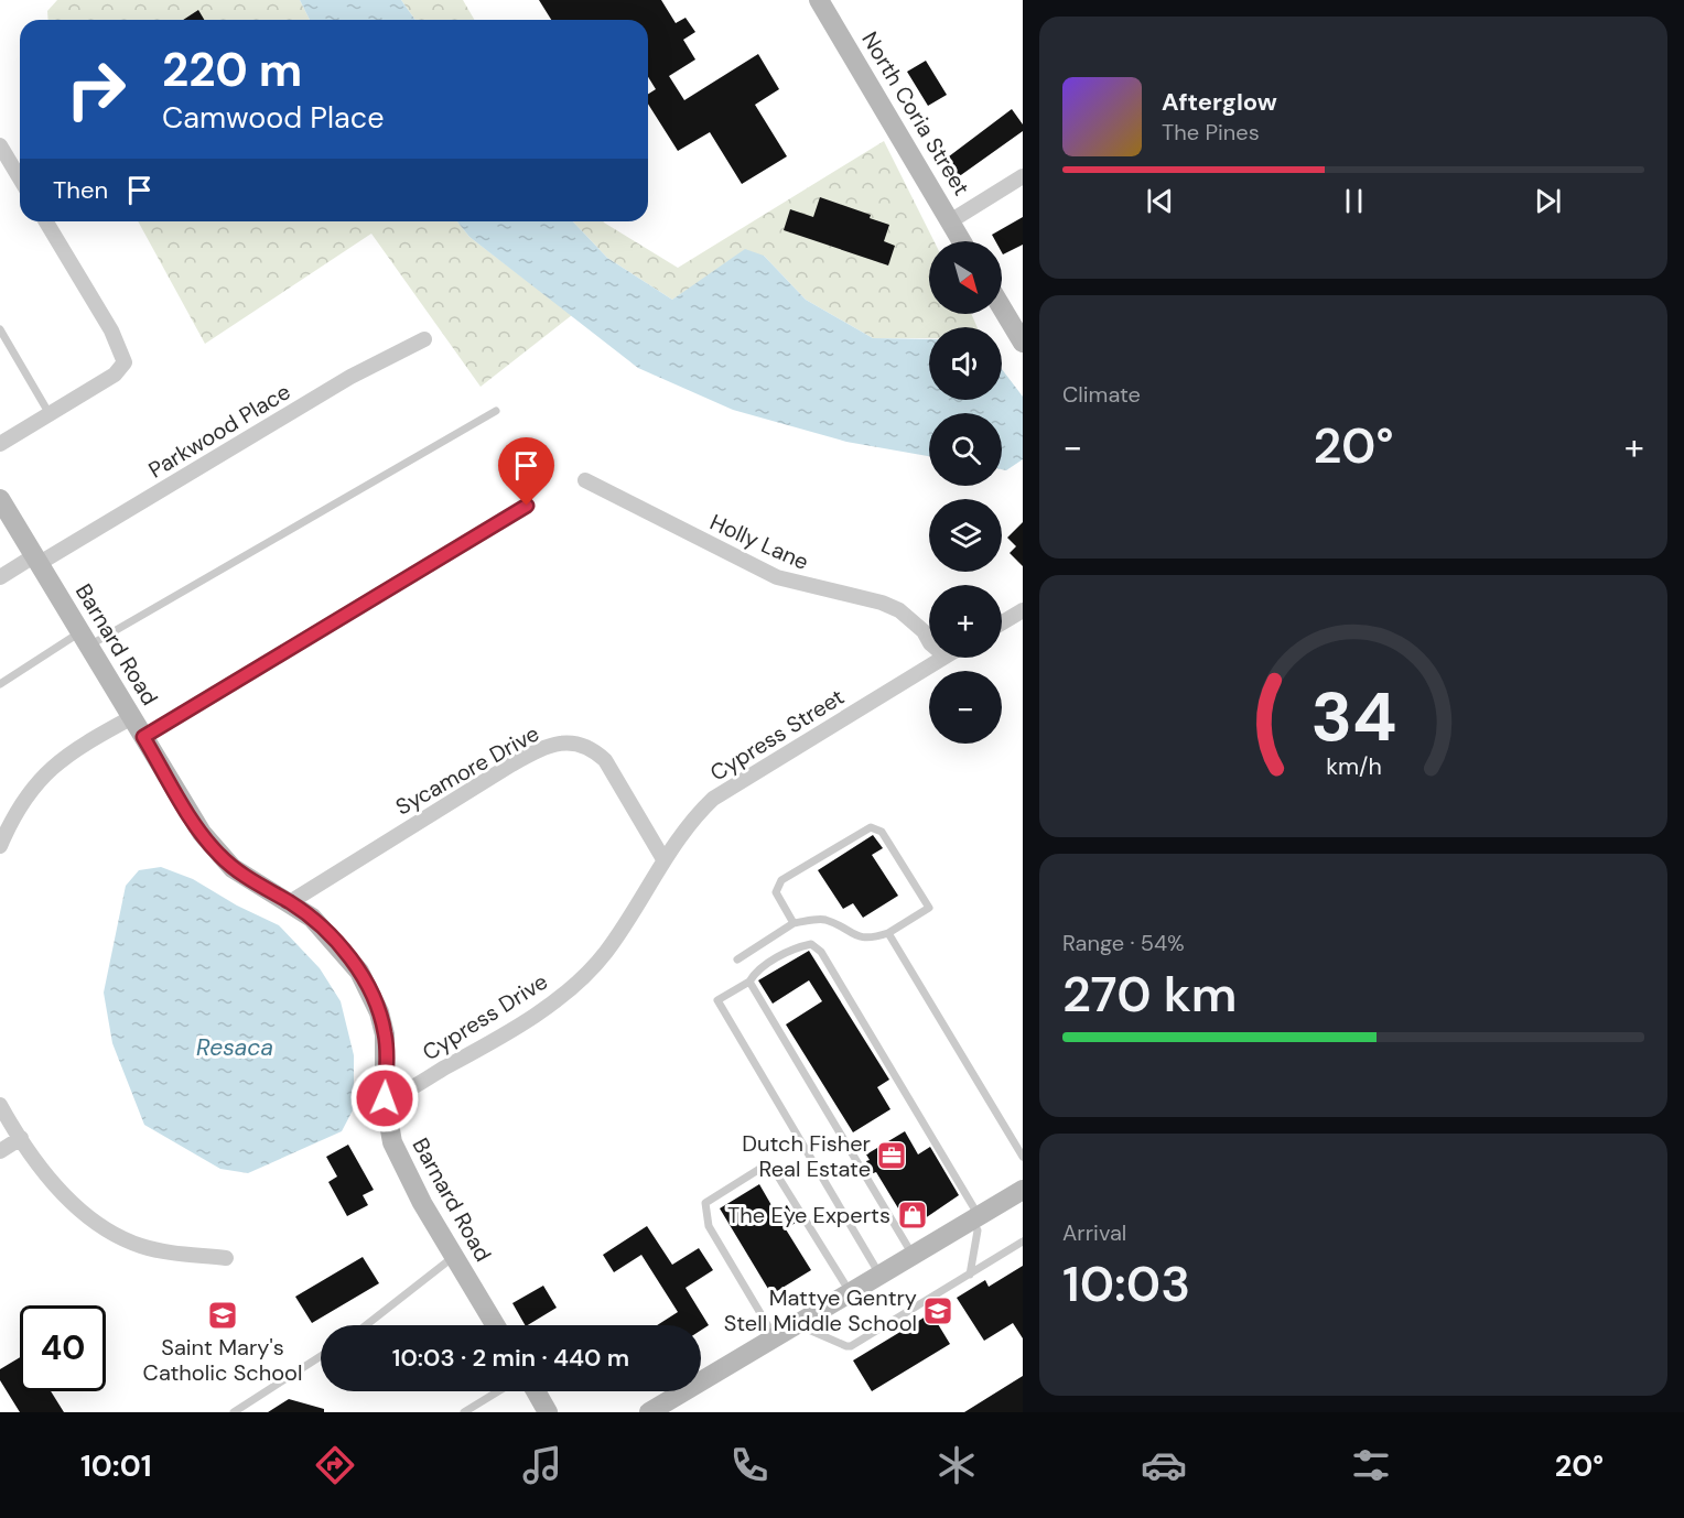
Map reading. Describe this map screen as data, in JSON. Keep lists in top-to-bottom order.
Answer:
{
  "streets": {
    "street": [
      "North Coria Street",
      "Parkwood Place",
      "Holly Lane",
      "Barnard Road",
      "Cypress Street",
      "Sycamore Drive",
      "Cypress Drive"
    ]
  },
  "crossings": [
    ["Parkwood Place", "Barnard Road"],
    ["Barnard Road", "Sycamore Drive"],
    ["Barnard Road", "Cypress Drive"],
    ["Cypress Street", "Sycamore Drive"],
    ["Cypress Street", "Cypress Drive"]
  ],
  "water": ["Resaca"],
  "places": {
    "office": ["Dutch Fisher Real Estate"],
    "shop": ["The Eye Experts"],
    "school or university": ["Mattye Gentry Stell Middle School", "Saint Mary's Catholic School"]
  },
  "north": "bottom right",
  "page": {
    "turn": ["220 m", "Camwood Place"],
    "song": ["Afterglow", "The Pines"],
    "then": "Then",
    "map_buttons": ["+", "−"],
    "tile": [
      "Climate",
      ["Range · 54%", "270 km"],
      ["Arrival", "10:03"]
    ],
    "heat": ["−", "20°", "+"],
    "limit": "40",
    "trip": "10:03 · 2 min · 440 m",
    "tabs": ["10:01", "20°"],
    "gauge": ["34", "km/h"]
  }
}
